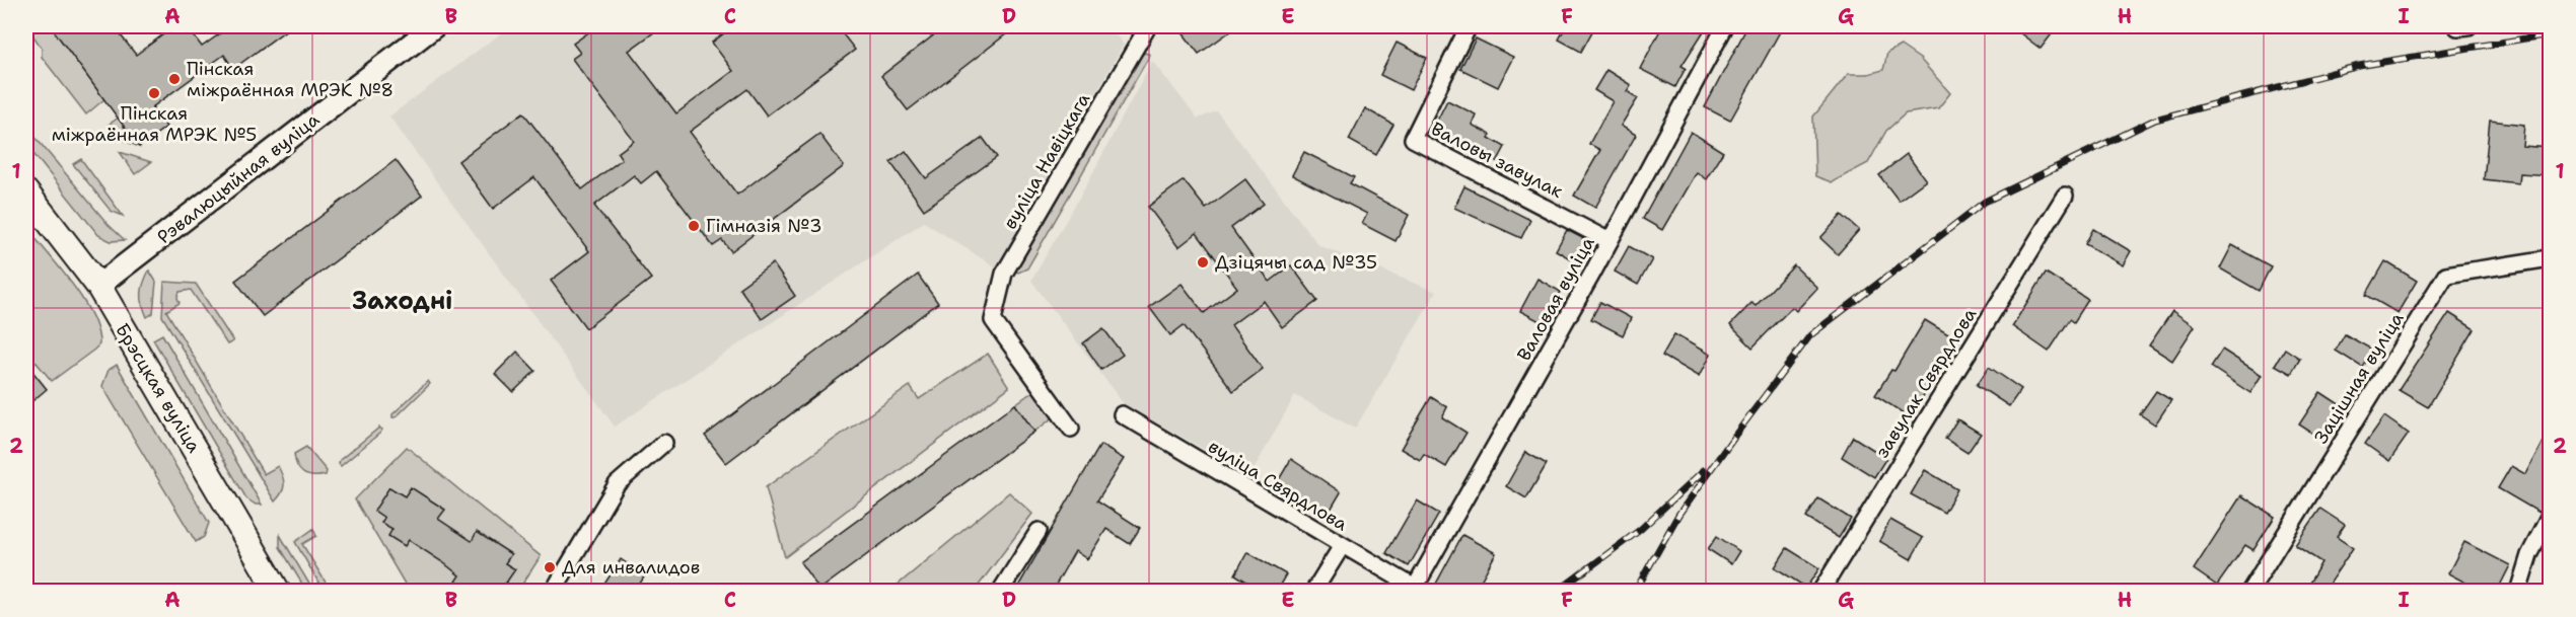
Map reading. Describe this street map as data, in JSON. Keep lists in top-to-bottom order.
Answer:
{
  "streets": {
    "main road": ["Брэсцкая вуліца"],
    "street": [
      "Валовы завулак",
      "вуліца Навіцкага",
      "Рэвалюцыйная вуліца",
      "Валовая вуліца",
      "Зацішная вуліца",
      "завулак Свярдлова",
      "вуліца Свярдлова"
    ]
  },
  "crossings": [
    ["Валовы завулак", "Валовая вуліца"],
    ["Рэвалюцыйная вуліца", "Брэсцкая вуліца"],
    ["Валовая вуліца", "вуліца Свярдлова"]
  ],
  "districts": ["Заходні"],
  "places": [
    "Пінская міжраённая МРЭК №8",
    "Пінская міжраённая МРЭК №5",
    "Гімназія №3",
    "Дзіцячы сад №35",
    "Для инвалидов"
  ],
  "grid": {
    "columns": [
      "A",
      "B",
      "C",
      "D",
      "E",
      "F",
      "G",
      "H",
      "I"
    ],
    "rows": ["1", "2"]
  }
}
